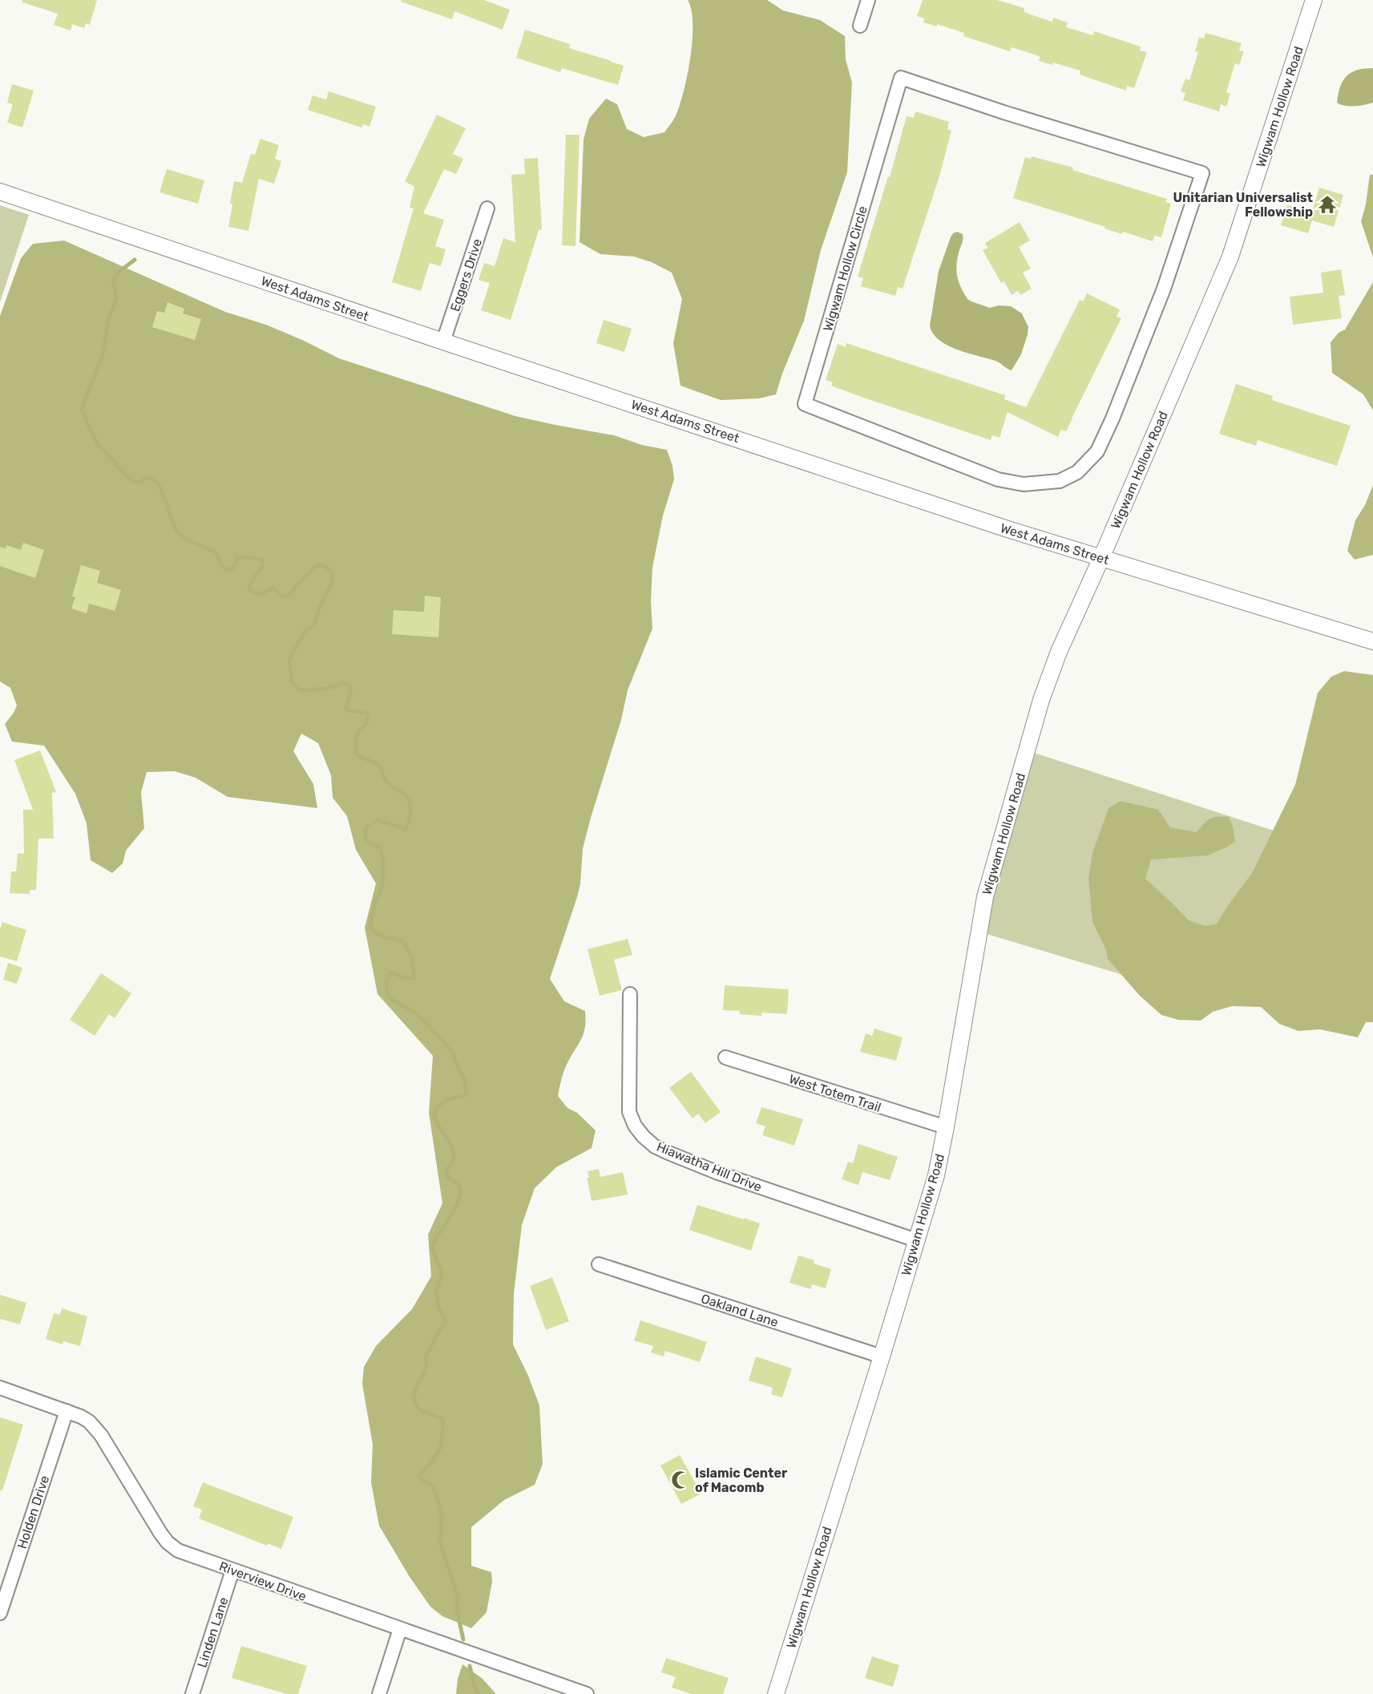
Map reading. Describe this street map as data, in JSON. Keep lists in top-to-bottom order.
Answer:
{
  "streets": {
    "street": [
      "Wigwam Hollow Road",
      "Wigwam Hollow Circle",
      "Eggers Drive",
      "West Adams Street",
      "West Totem Trail",
      "Hiawatha Hill Drive",
      "Oakland Lane",
      "Holden Drive",
      "Riverview Drive",
      "Linden Lane"
    ]
  },
  "crossings": [
    ["Wigwam Hollow Road", "West Adams Street"],
    ["Wigwam Hollow Road", "West Totem Trail"],
    ["Wigwam Hollow Road", "Hiawatha Hill Drive"],
    ["Wigwam Hollow Road", "Oakland Lane"],
    ["Eggers Drive", "West Adams Street"],
    ["Holden Drive", "Riverview Drive"],
    ["Riverview Drive", "Linden Lane"]
  ],
  "places": {
    "temple": ["Unitarian Universalist Fellowship"],
    "mosque": ["Islamic Center of Macomb"]
  }
}
